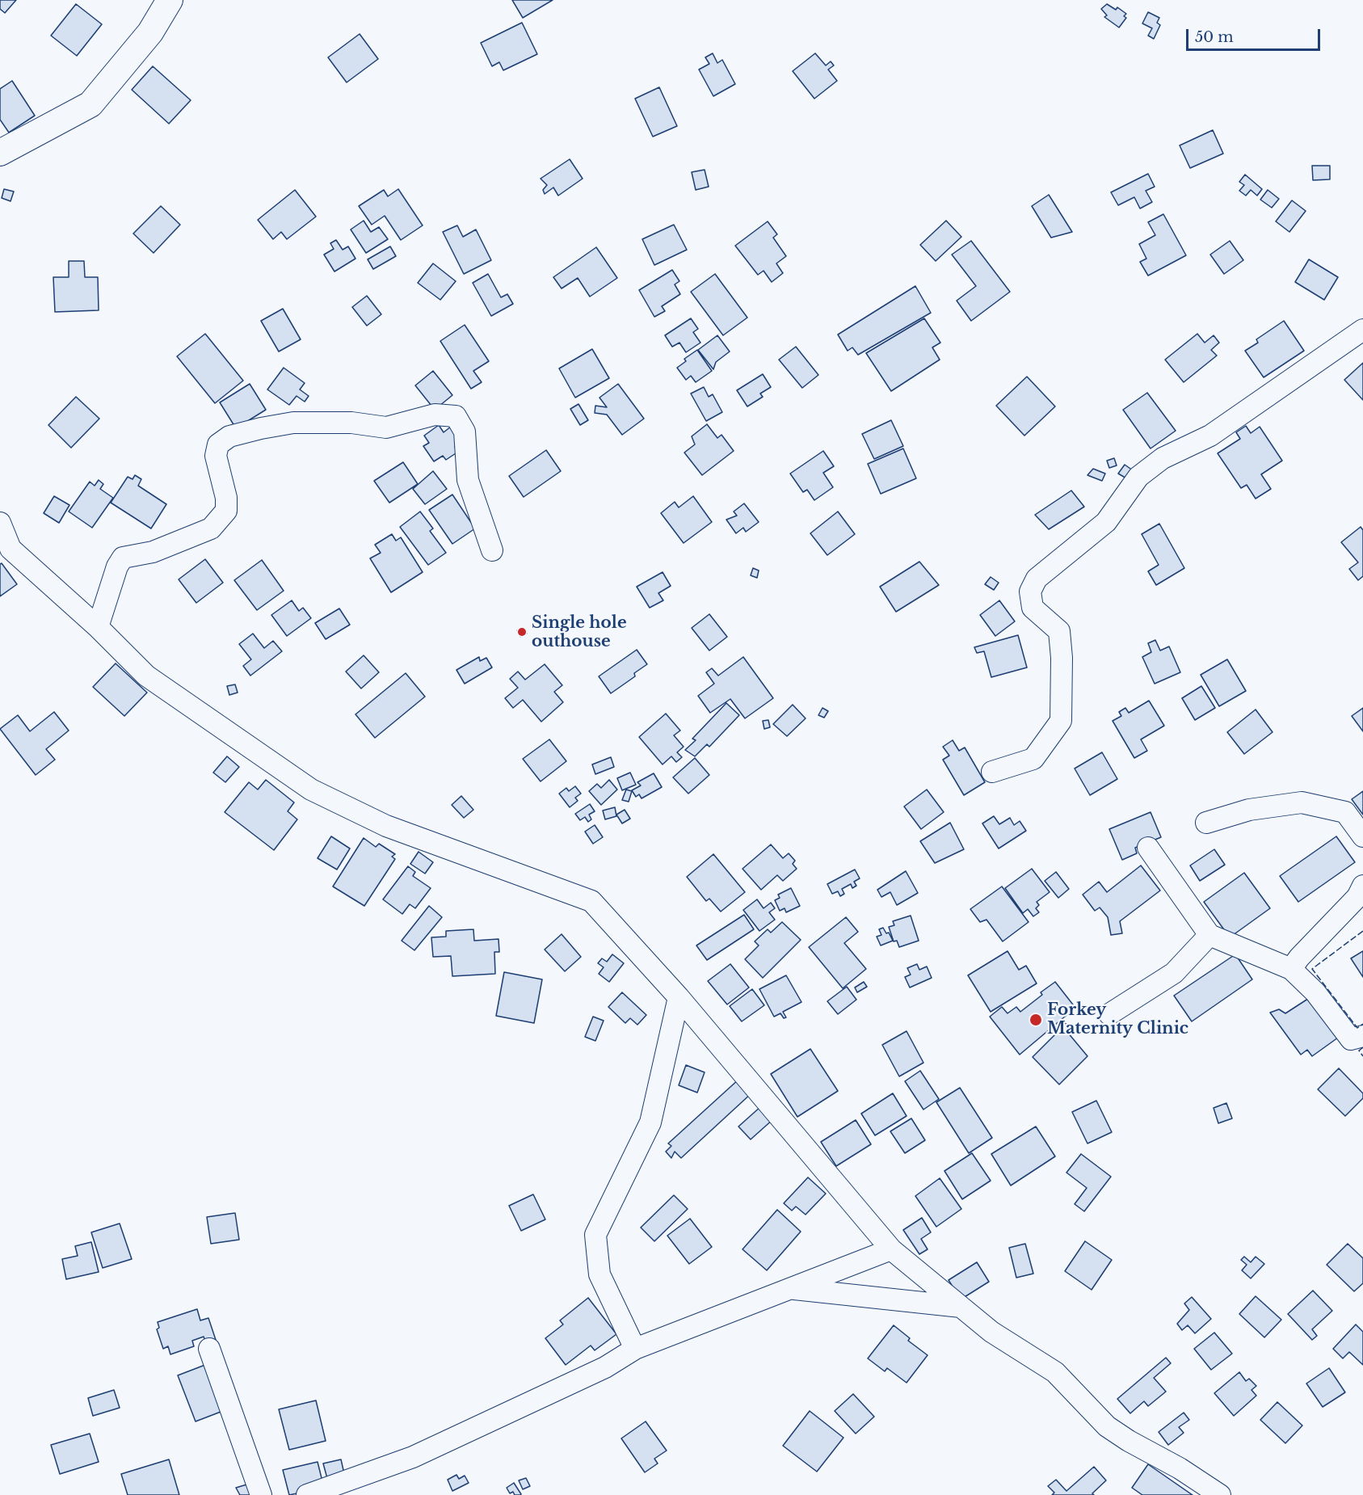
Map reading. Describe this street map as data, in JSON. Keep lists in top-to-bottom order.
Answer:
{
  "places": ["Single hole outhouse", "Forkey Maternity Clinic"],
  "scale_bar": "50 m"
}
